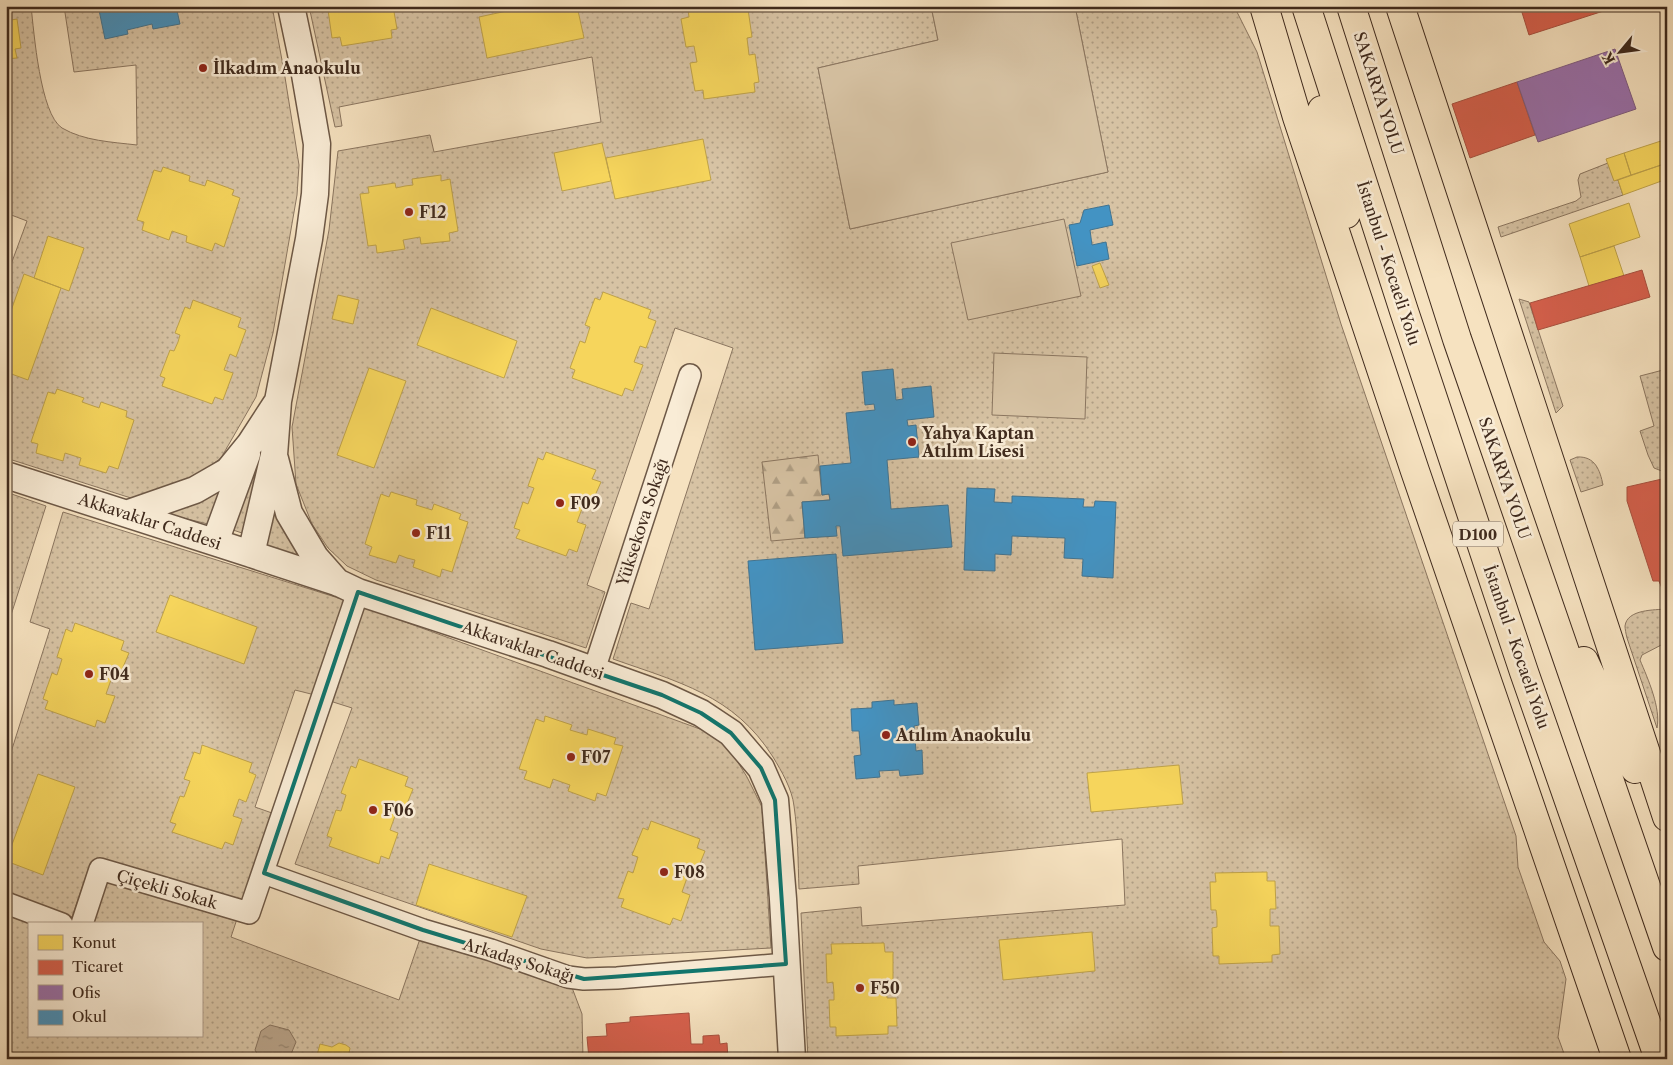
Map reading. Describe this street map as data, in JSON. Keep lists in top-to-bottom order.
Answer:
{
  "streets": {
    "highway": ["SAKARYA YOLU", "İstanbul - Kocaeli Yolu", "D100"],
    "street": [
      "Akkavaklar Caddesi",
      "Yüksekova Sokağı",
      "Çiçekli Sokak",
      "Arkadaş Sokağı"
    ]
  },
  "crossings": [
    ["Akkavaklar Caddesi", "Yüksekova Sokağı"],
    ["Akkavaklar Caddesi", "Arkadaş Sokağı"],
    ["Çiçekli Sokak", "Arkadaş Sokağı"]
  ],
  "places": [
    "İlkadım Anaokulu",
    "F12",
    "Yahya Kaptan Atılım Lisesi",
    "F09",
    "F11",
    "F04",
    "Atılım Anaokulu",
    "F07",
    "F06",
    "F08",
    "F50"
  ],
  "legend": [
    "Konut",
    "Ticaret",
    "Ofis",
    "Okul"
  ],
  "north": "bottom left"
}
